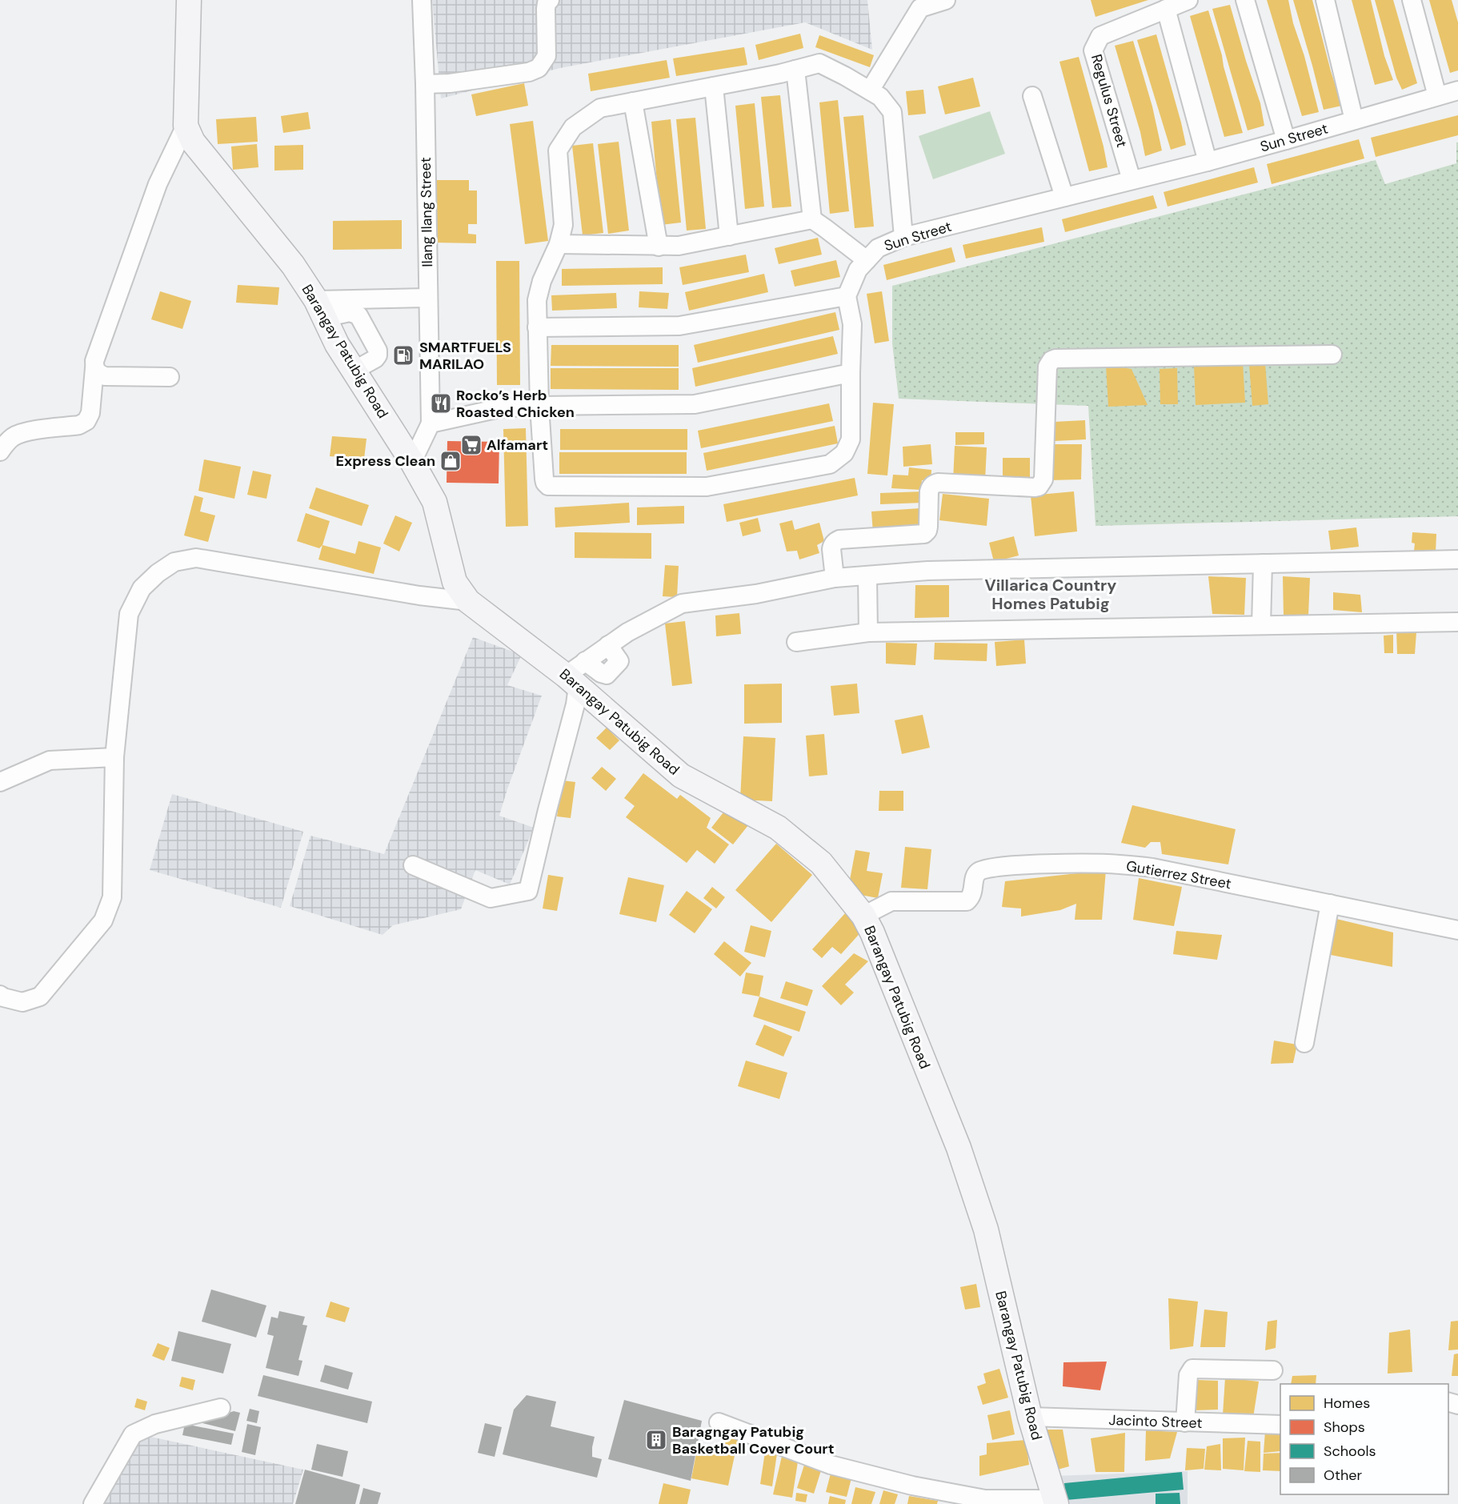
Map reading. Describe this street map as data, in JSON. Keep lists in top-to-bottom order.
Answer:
{
  "streets": {
    "main road": ["Barangay Patubig Road"],
    "street": [
      "Regulus Street",
      "Sun Street",
      "Ilang Ilang Street",
      "Gutierrez Street",
      "Jacinto Street"
    ]
  },
  "crossings": [
    ["Regulus Street", "Sun Street"],
    ["Barangay Patubig Road", "Gutierrez Street"],
    ["Barangay Patubig Road", "Jacinto Street"]
  ],
  "districts": ["Villarica Country Homes Patubig"],
  "places": {
    "fuel station": ["SMARTFUELS MARILAO"],
    "restaurant": ["Rocko’s Herb Roasted Chicken"],
    "supermarket": ["Alfamart"],
    "shop": ["Express Clean"],
    "building": ["Baragngay Patubig Basketball Cover Court"]
  },
  "legend": [
    "Homes",
    "Shops",
    "Schools",
    "Other"
  ]
}
